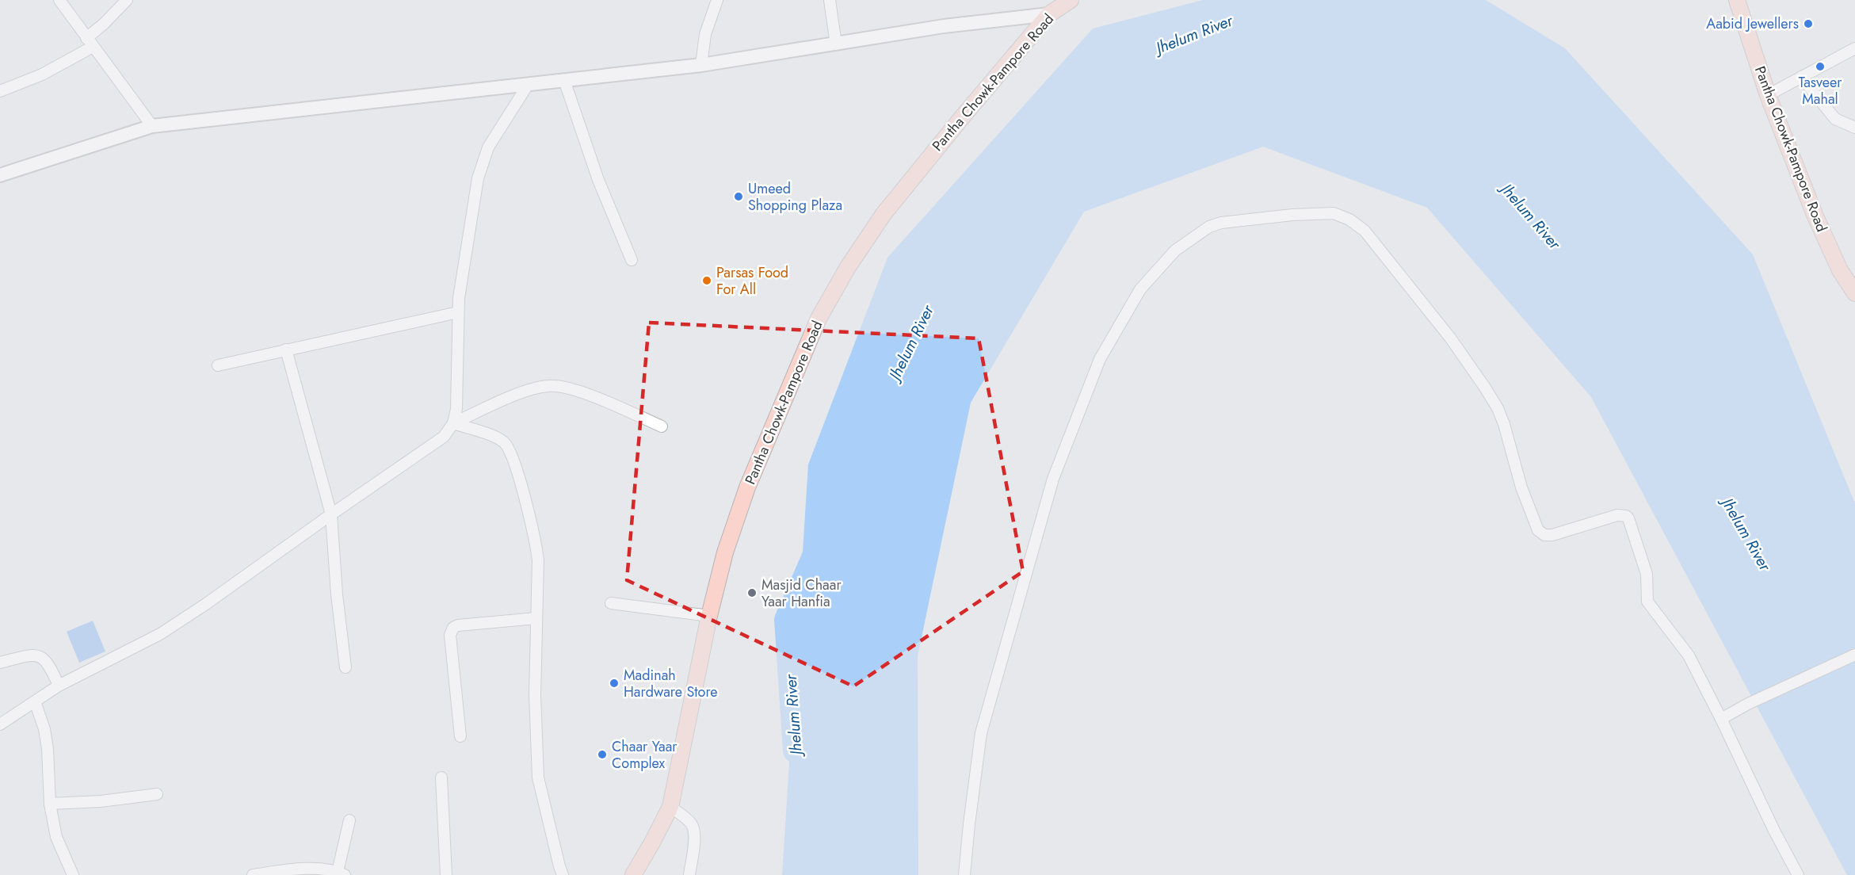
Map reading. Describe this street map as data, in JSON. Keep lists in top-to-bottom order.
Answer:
{
  "streets": {
    "main road": ["Pantha Chowk-Pampore Road"]
  },
  "water": ["Jhelum River"],
  "places": [
    "Aabid Jewellers",
    "Tasveer Mahal",
    "Umeed Shopping Plaza",
    "Parsas Food For All",
    "Masjid Chaar Yaar Hanfia",
    "Madinah Hardware Store",
    "Chaar Yaar Complex"
  ]
}
